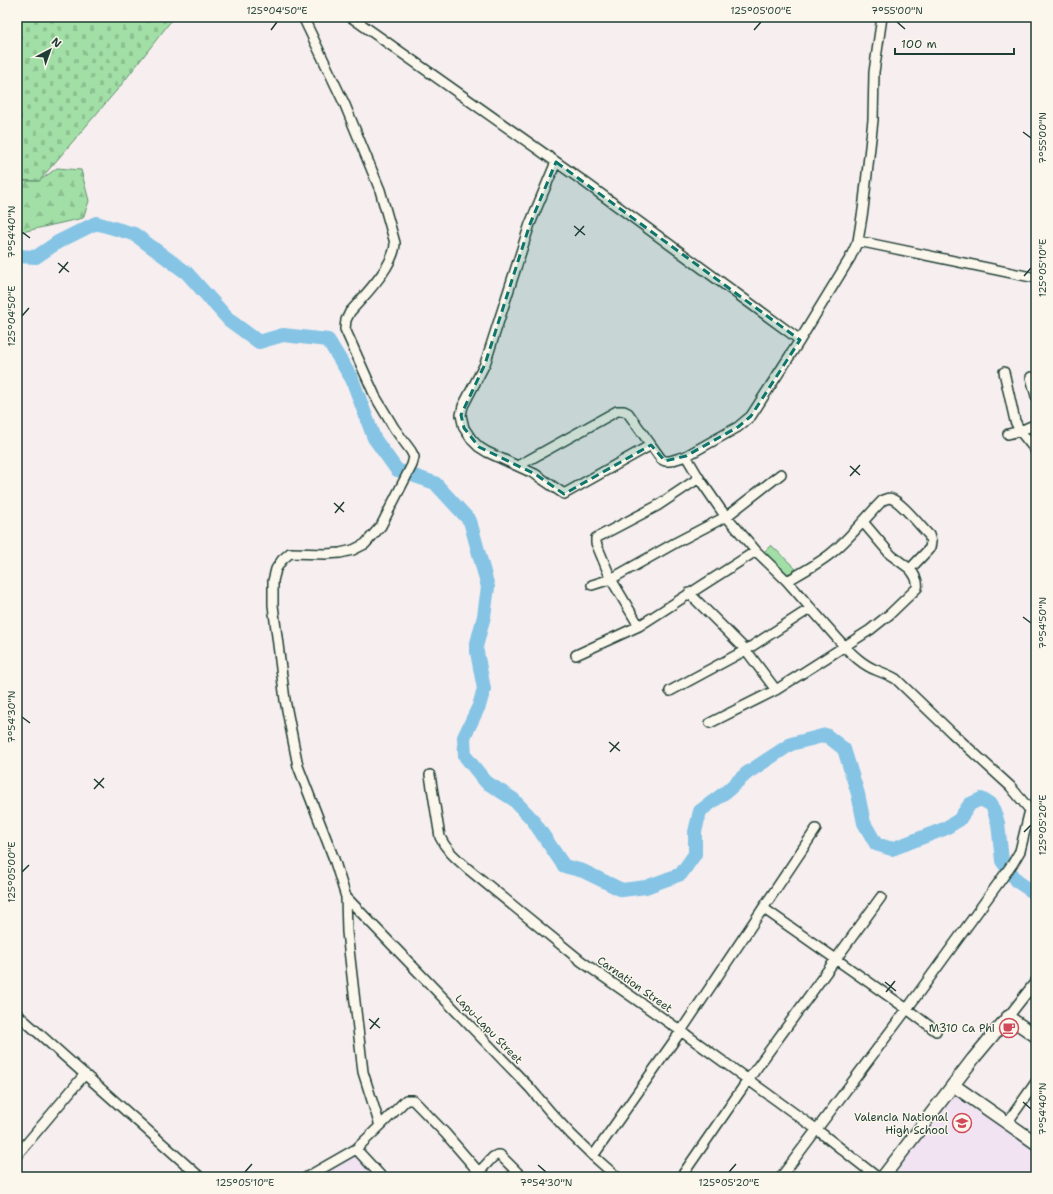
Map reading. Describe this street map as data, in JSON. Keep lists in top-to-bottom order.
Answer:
{
  "streets": {
    "street": ["Carnation Street", "Lapu-Lapu Street"]
  },
  "places": {
    "cafe": ["M310 Ca Phi"],
    "school or university": ["Valencia National High School"]
  },
  "scale_bar": "100 m",
  "north": "top right",
  "coordinates": [
    "125°04'50\"E",
    "125°05'00\"E",
    "7°55'00\"N",
    "7°54'40\"N",
    "125°05'10\"E",
    "7°54'50\"N",
    "7°54'30\"N",
    "125°05'20\"E"
  ]
}
